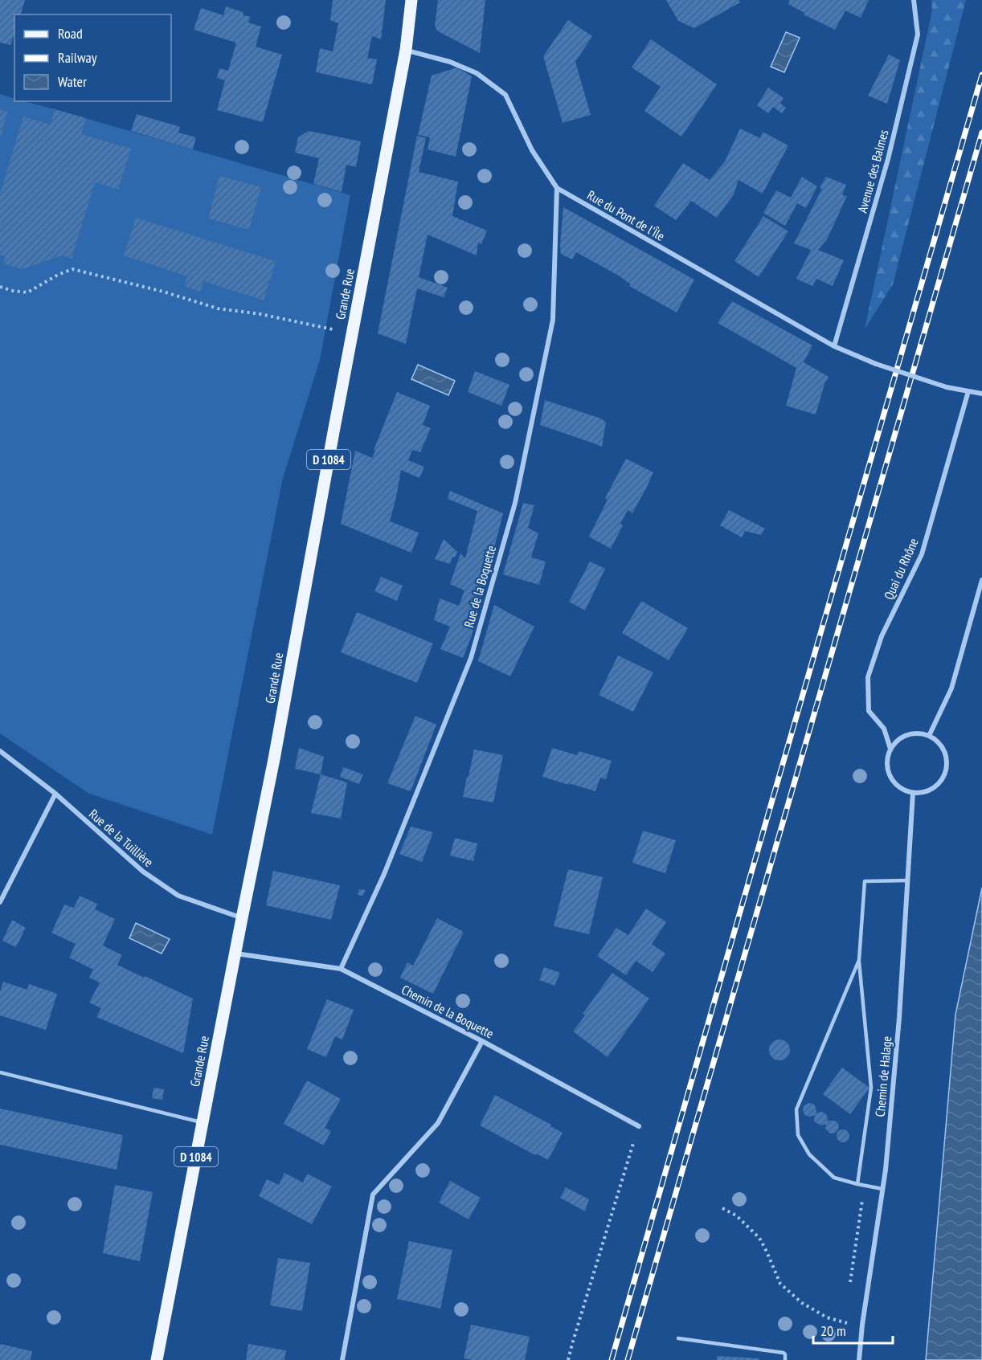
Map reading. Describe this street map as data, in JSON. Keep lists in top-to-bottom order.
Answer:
{
  "streets": {
    "main road": ["Grande Rue", "D 1084"],
    "street": [
      "Avenue des Balmes",
      "Rue du Pont de l'Île",
      "Quai du Rhône",
      "Rue de la Boquette",
      "Rue de la Tuillière",
      "Chemin de la Boquette",
      "Chemin de Halage"
    ]
  },
  "crossings": [
    ["Avenue des Balmes", "Rue du Pont de l'Île"],
    ["Rue du Pont de l'Île", "Grande Rue"],
    ["Rue du Pont de l'Île", "Quai du Rhône"],
    ["Rue du Pont de l'Île", "Rue de la Boquette"],
    ["Grande Rue", "Rue de la Tuillière"],
    ["Grande Rue", "Chemin de la Boquette"],
    ["Quai du Rhône", "Chemin de Halage"],
    ["Rue de la Boquette", "Chemin de la Boquette"]
  ],
  "legend": ["Road", "Railway", "Water"],
  "scale_bar": "20 m"
}
